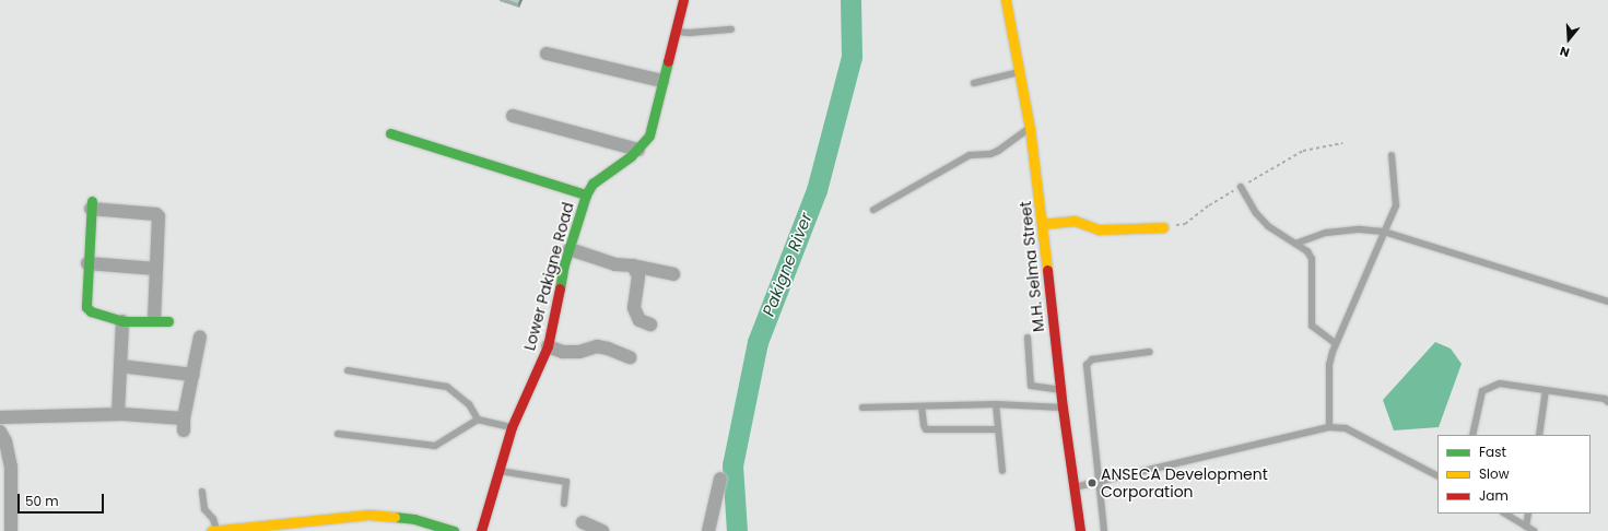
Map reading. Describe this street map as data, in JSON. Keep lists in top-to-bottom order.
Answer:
{
  "streets": {
    "street": ["M.H. Selma Street", "Lower Pakigne Road"]
  },
  "water": ["Pakigne River"],
  "places": ["ANSECA Development Corporation"],
  "legend": ["Fast", "Slow", "Jam"],
  "scale_bar": "50 m",
  "north": "bottom"
}
